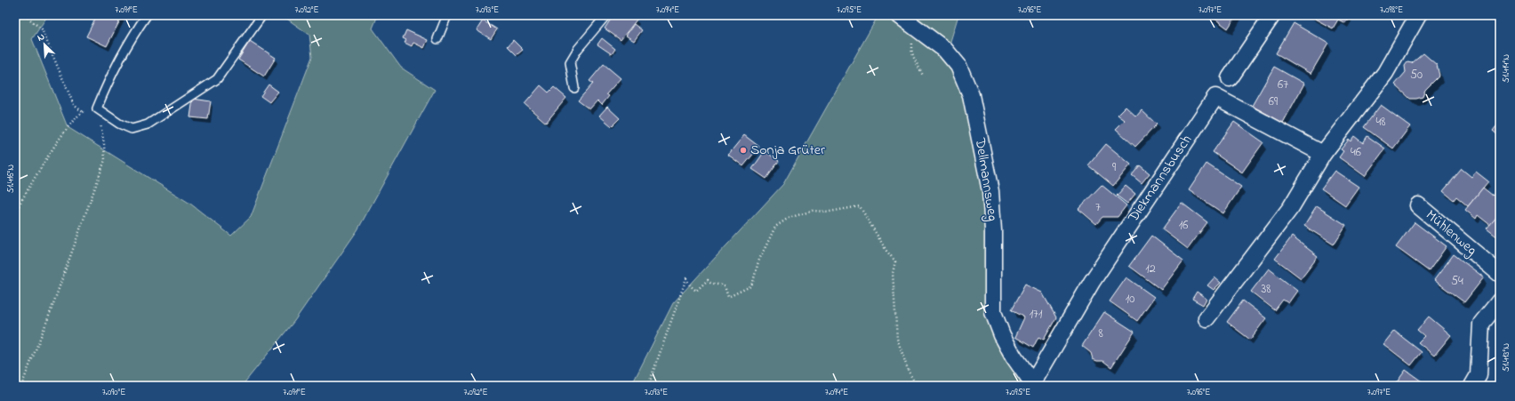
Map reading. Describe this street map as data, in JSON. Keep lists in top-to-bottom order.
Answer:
{
  "streets": {
    "street": ["Diekmannsbusch", "Dellmannsweg", "Mühlenweg"]
  },
  "crossings": [
    ["Diekmannsbusch", "Dellmannsweg"]
  ],
  "places": ["Sonja Grüter"],
  "house_numbers": [
    "50",
    "67",
    "69",
    "48",
    "46",
    "9",
    "7",
    "16",
    "12",
    "54",
    "38",
    "10",
    "171",
    "8"
  ],
  "north": "top left",
  "coordinates": [
    "7.091°E",
    "7.092°E",
    "7.093°E",
    "7.094°E",
    "7.095°E",
    "7.096°E",
    "7.097°E",
    "7.098°E",
    "51.414°N",
    "51.416°N",
    "51.413°N",
    "7.090°E"
  ]
}
